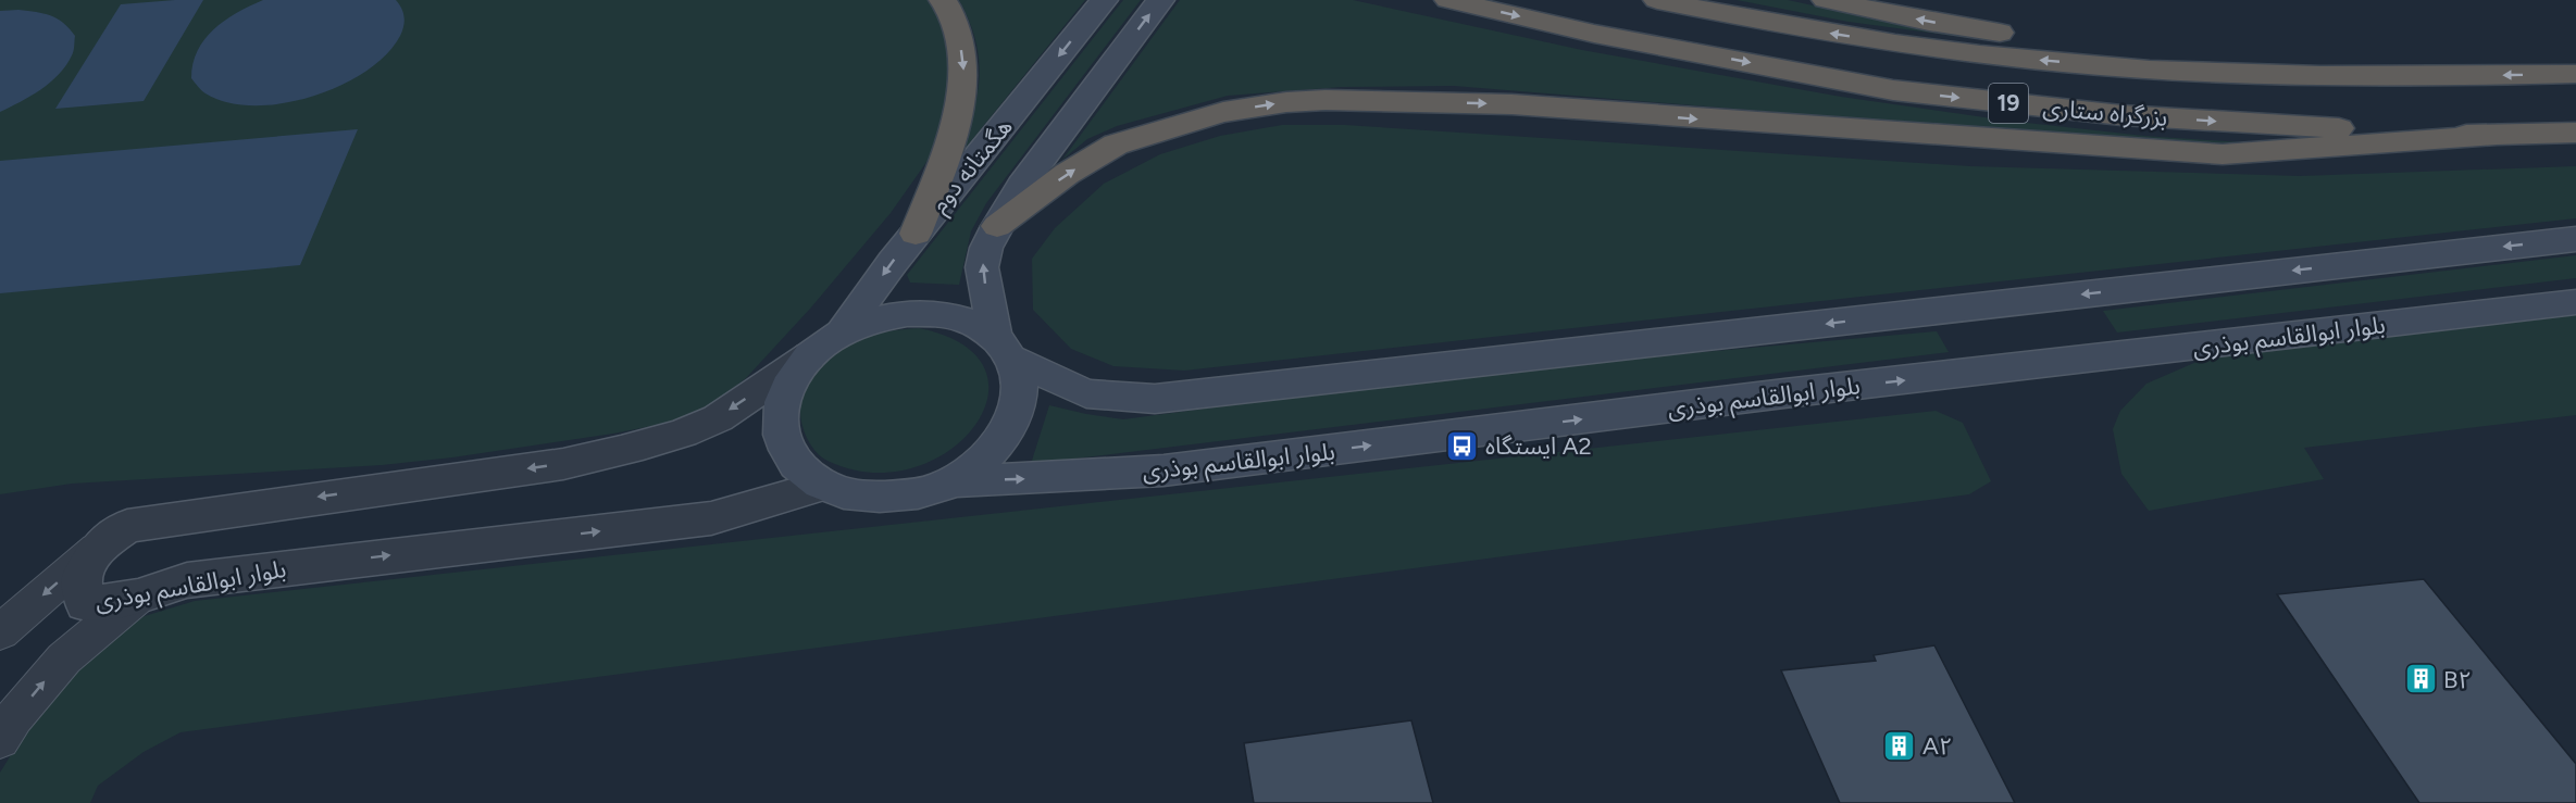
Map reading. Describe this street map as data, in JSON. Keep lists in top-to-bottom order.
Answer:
{
  "streets": {
    "highway": ["19", "بزرگراه ستاری"],
    "main road": ["هگمتانه دوم", "بلوار ابوالقاسم بوذری"]
  },
  "crossings": [
    ["هگمتانه دوم", "بلوار ابوالقاسم بوذری"]
  ],
  "places": {
    "bus stop": ["ایستگاه A2"],
    "building": ["B۲", "A۲"]
  }
}
